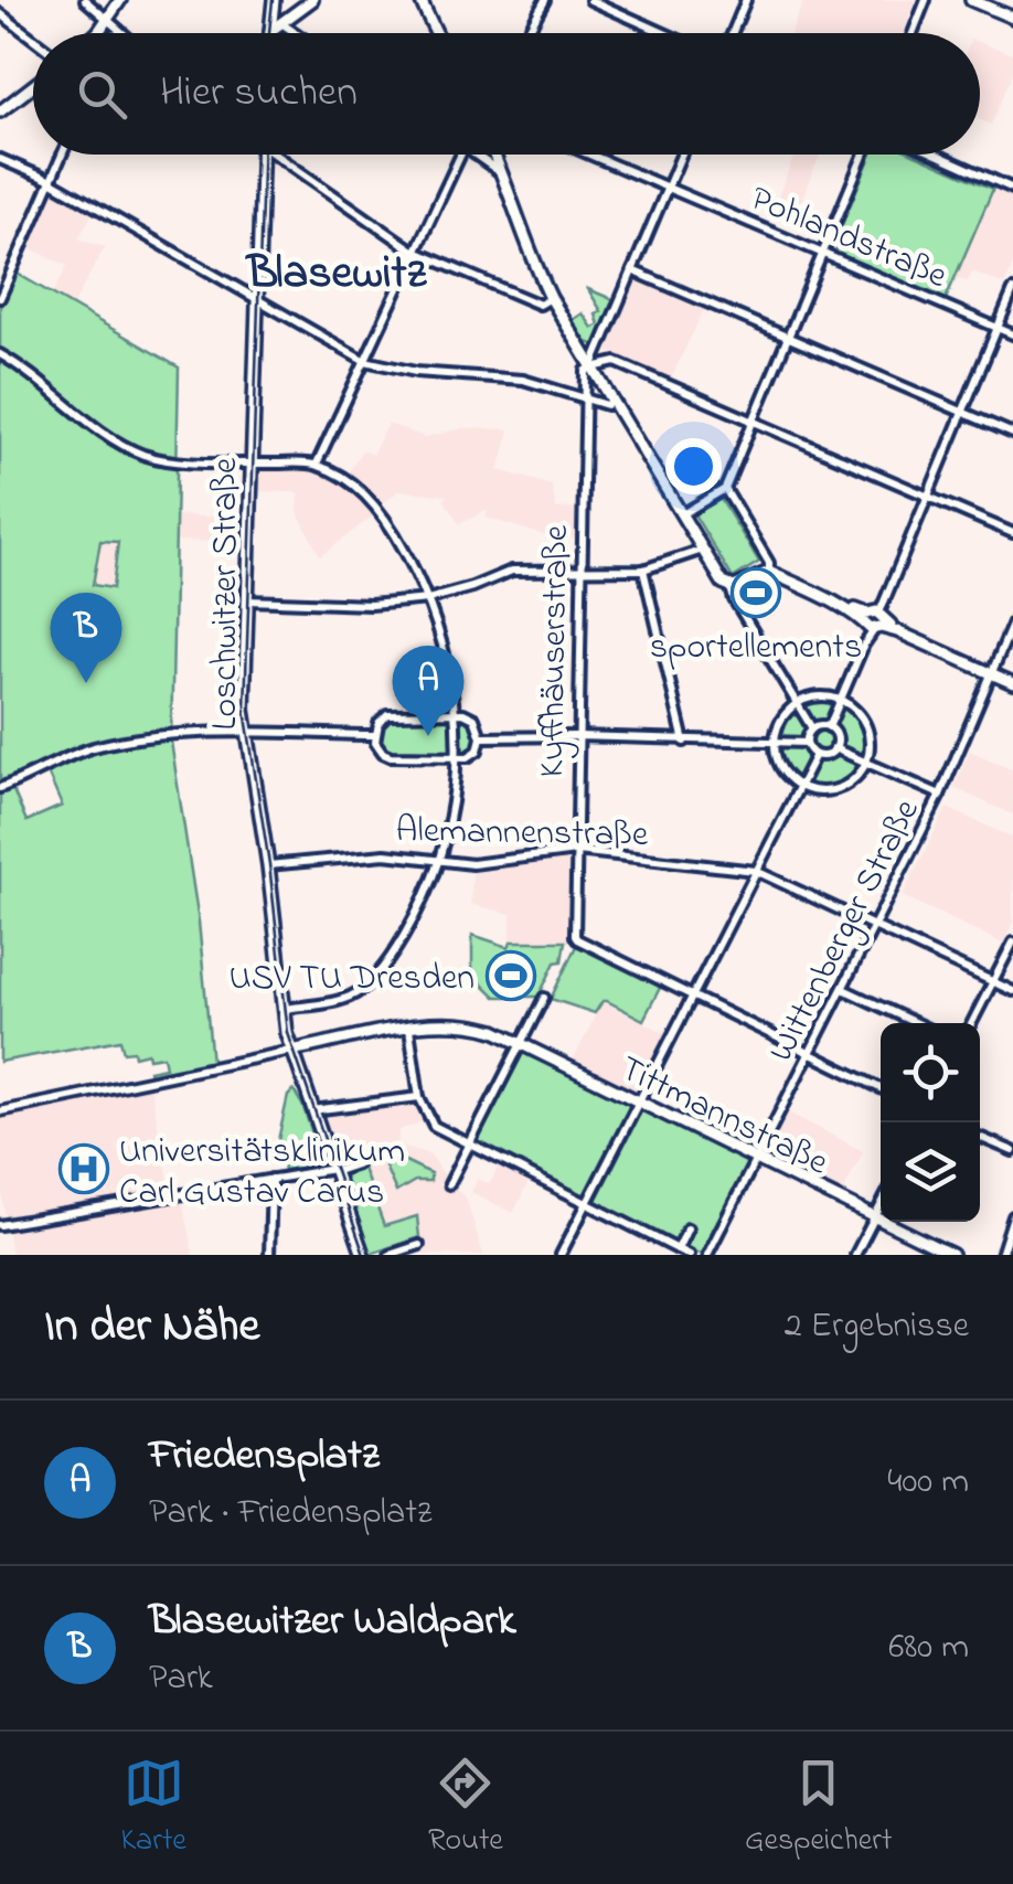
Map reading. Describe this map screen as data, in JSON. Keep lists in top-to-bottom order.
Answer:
{
  "streets": {
    "street": [
      "Pohlandstraße",
      "Loschwitzer Straße",
      "Kyffhäuserstraße",
      "Alemannenstraße",
      "Wittenberger Straße",
      "Tittmannstraße"
    ]
  },
  "crossings": [
    ["Pohlandstraße", "Kyffhäuserstraße"],
    ["Loschwitzer Straße", "Alemannenstraße"],
    ["Kyffhäuserstraße", "Alemannenstraße"],
    ["Alemannenstraße", "Wittenberger Straße"],
    ["Wittenberger Straße", "Tittmannstraße"]
  ],
  "districts": ["Blasewitz"],
  "places": {
    "sports": ["sportellements", "USV TU Dresden"],
    "hospital": ["Universitätsklinikum Carl Gustav Carus"]
  },
  "page": {
    "search": "Hier suchen",
    "pins": ["B", "A"],
    "heading": ["In der Nähe", "2 Ergebnisse"],
    "list": [
      {
        "mark": "A",
        "name": "Friedensplatz",
        "note": "Park · Friedensplatz",
        "value": "400 m"
      },
      {
        "mark": "B",
        "name": "Blasewitzer Waldpark",
        "note": "Park",
        "value": "680 m"
      }
    ],
    "nav": ["Karte", "Route", "Gespeichert"]
  }
}
